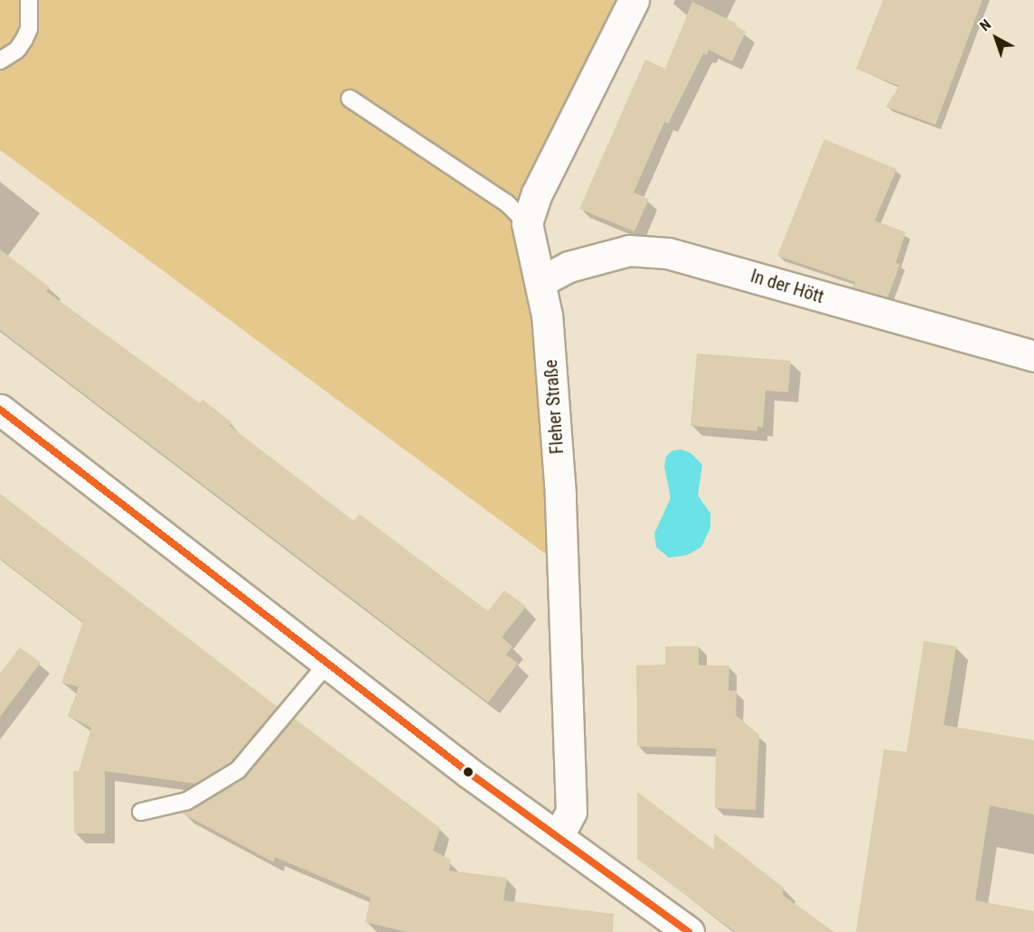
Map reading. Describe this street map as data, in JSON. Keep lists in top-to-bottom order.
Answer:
{
  "streets": {
    "street": ["In der Hött", "Fleher Straße"]
  },
  "crossings": [
    ["In der Hött", "Fleher Straße"]
  ],
  "north": "top left"
}
